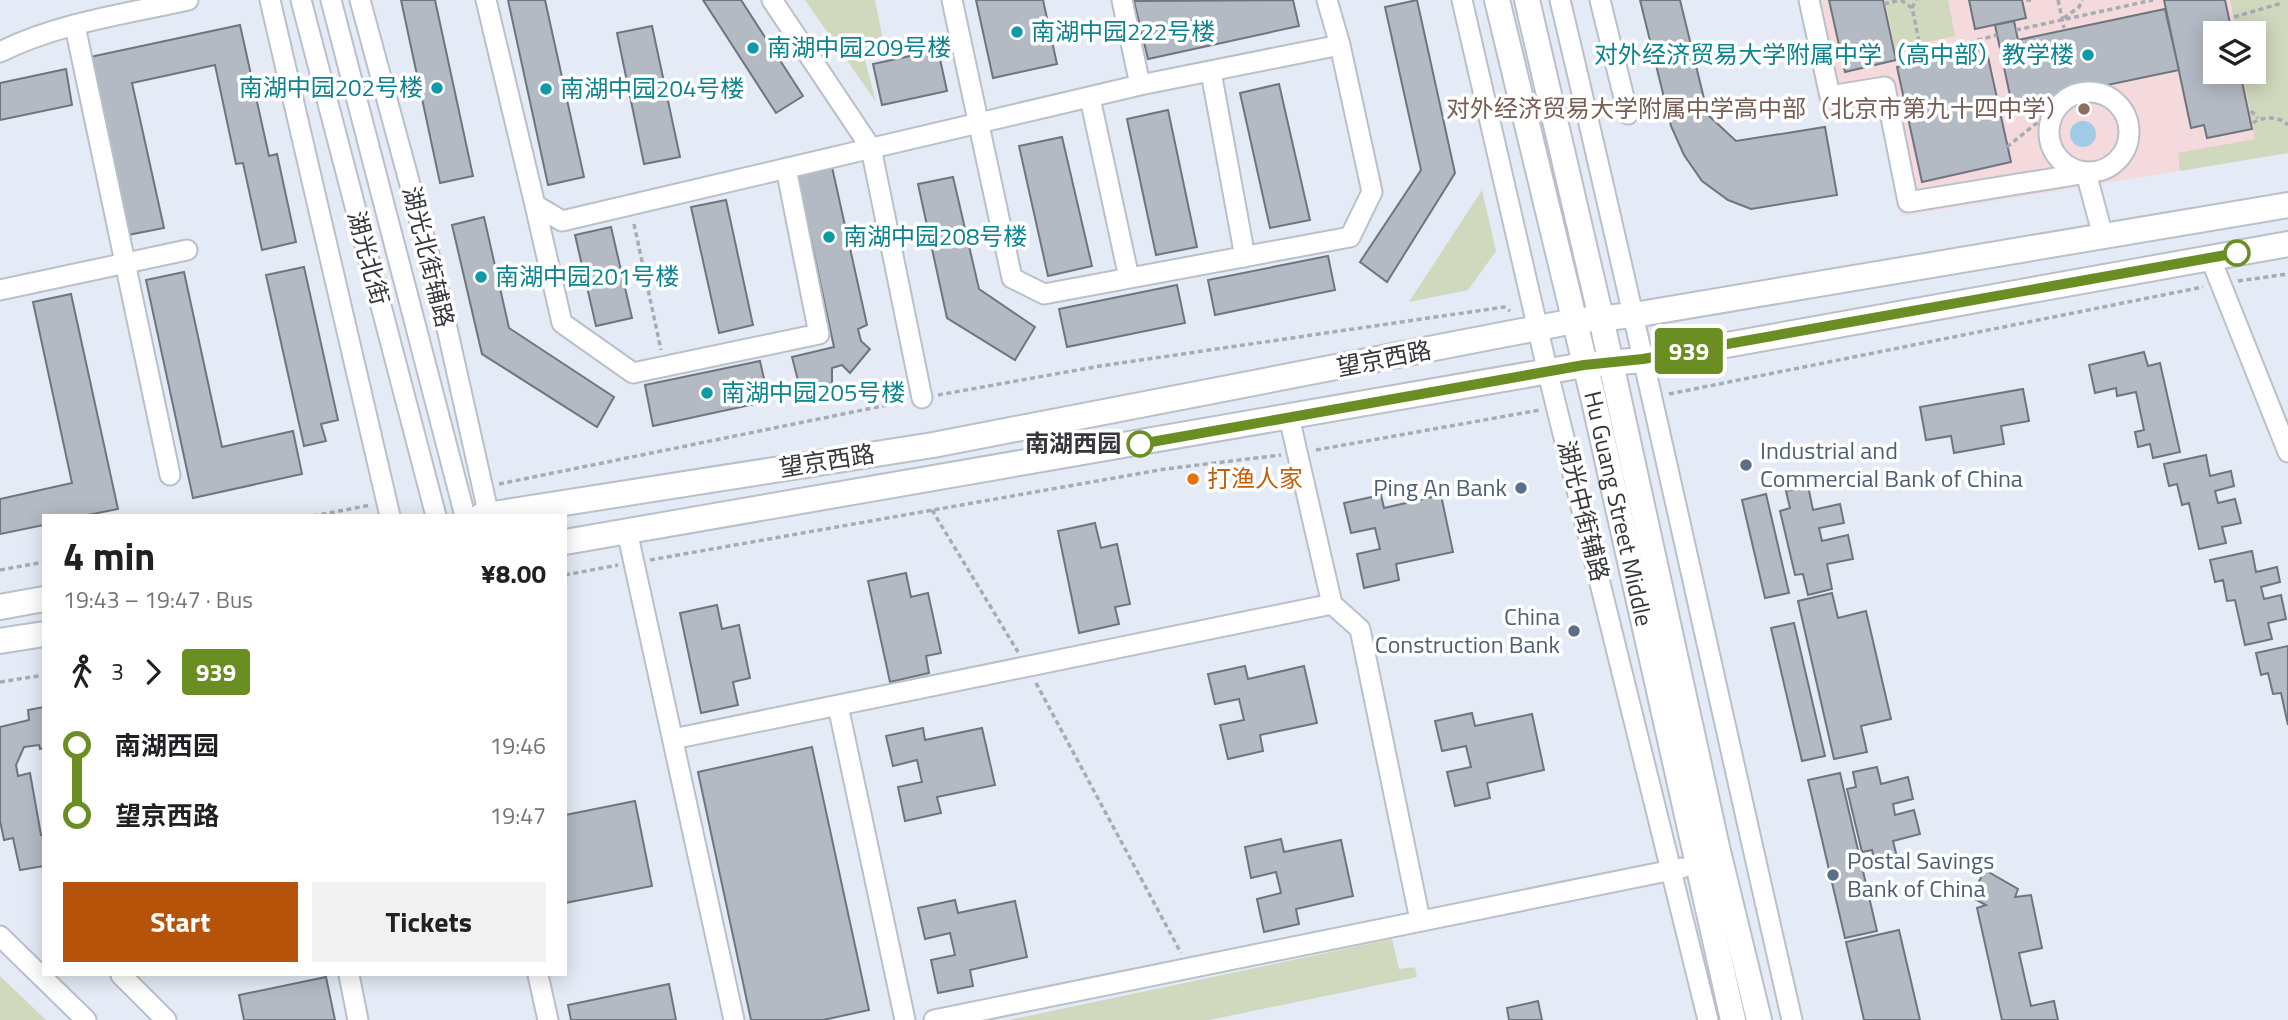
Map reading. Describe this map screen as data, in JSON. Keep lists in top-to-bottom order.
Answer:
{
  "streets": {
    "main road": ["望京西路", "Hu Guang Street Middle"],
    "street": ["湖光北街辅路", "湖光北街", "湖光中街辅路"]
  },
  "crossings": [
    ["望京西路", "Hu Guang Street Middle"],
    ["望京西路", "湖光中街辅路"]
  ],
  "places": [
    "南湖中园222号楼",
    "南湖中园209号楼",
    "对外经济贸易大学附属中学（高中部）教学楼",
    "南湖中园202号楼",
    "南湖中园204号楼",
    "对外经济贸易大学附属中学高中部（北京市第九十四中学）",
    "南湖中园208号楼",
    "南湖中园201号楼",
    "南湖中园205号楼",
    "南湖西园",
    "Industrial and Commercial Bank of China",
    "打渔人家",
    "Ping An Bank",
    "China Construction Bank",
    "Postal Savings Bank of China"
  ],
  "lines": ["bus line 939"],
  "page": {
    "on_map": "939",
    "heading": ["4 min", "19:43 – 19:47 · Bus", "¥8.00"],
    "legs": ["3", "939"],
    "list": [
      {
        "name": "南湖西园",
        "value": "19:46"
      },
      {
        "name": "望京西路",
        "value": "19:47"
      }
    ],
    "buttons": ["Start", "Tickets"]
  }
}
